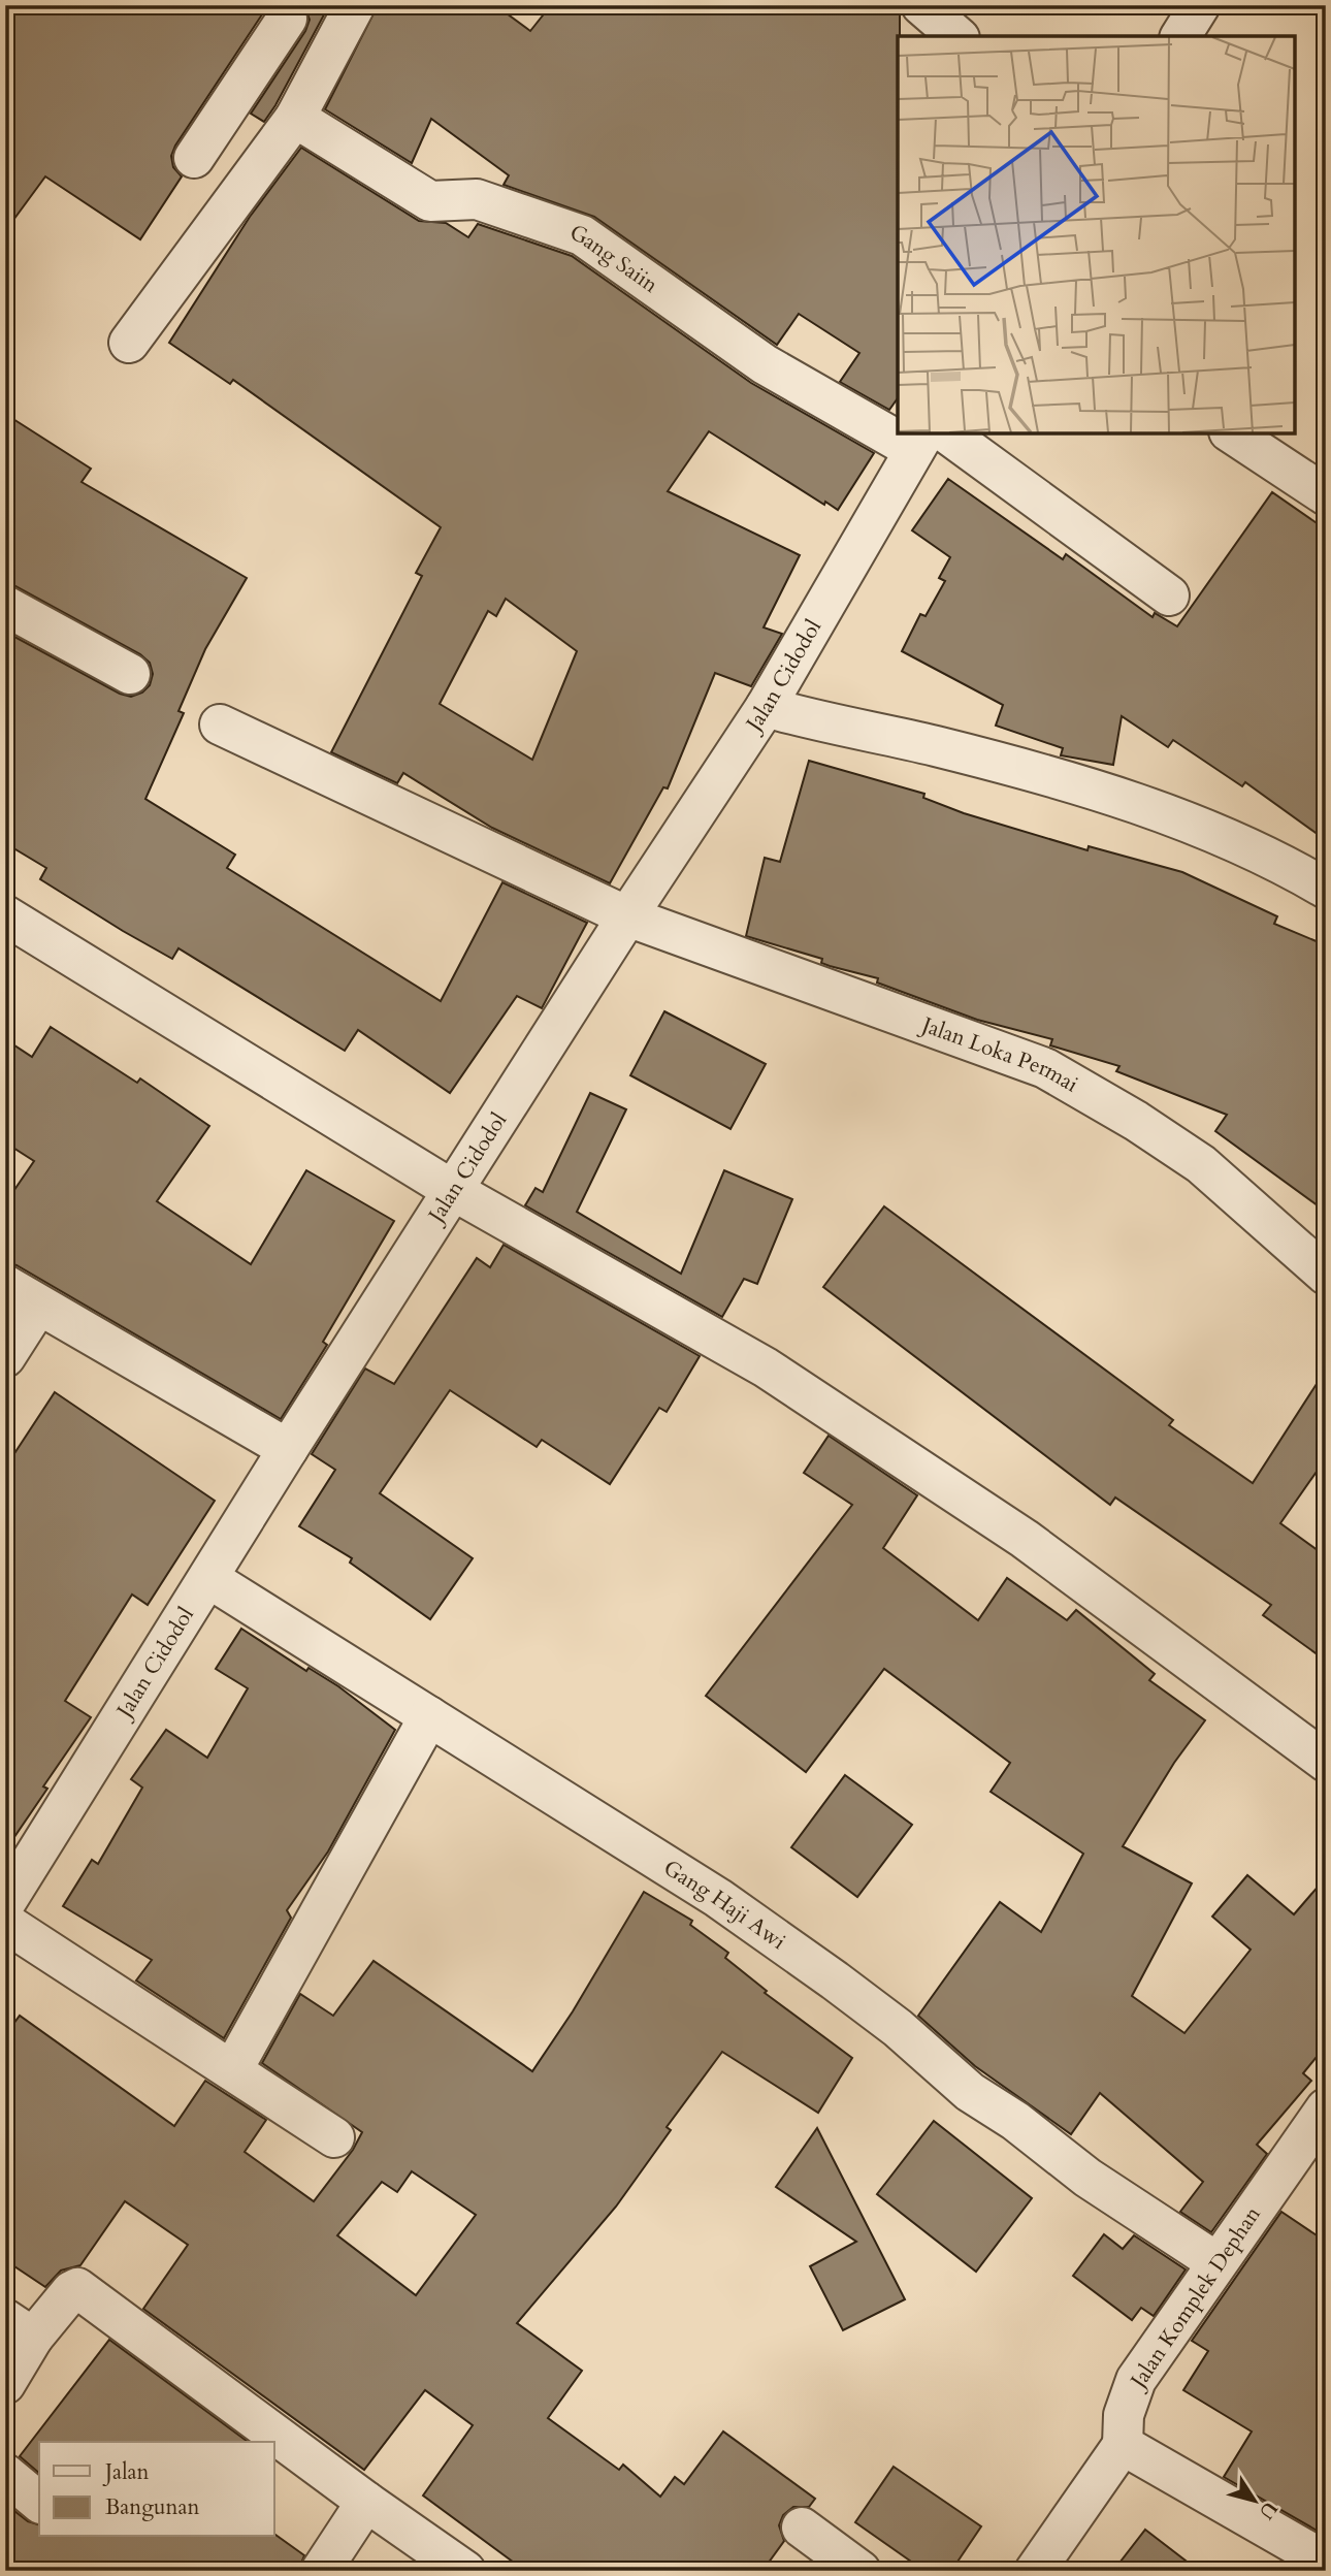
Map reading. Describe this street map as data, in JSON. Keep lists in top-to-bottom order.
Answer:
{
  "streets": {
    "street": [
      "Gang Saiin",
      "Jalan Cidodol",
      "Jalan Loka Permai",
      "Gang Haji Awi",
      "Jalan Komplek Dephan"
    ]
  },
  "crossings": [
    ["Gang Saiin", "Jalan Cidodol"],
    ["Jalan Cidodol", "Jalan Loka Permai"],
    ["Jalan Cidodol", "Gang Haji Awi"],
    ["Gang Haji Awi", "Jalan Komplek Dephan"]
  ],
  "legend": ["Jalan", "Bangunan"],
  "north": "bottom right"
}
